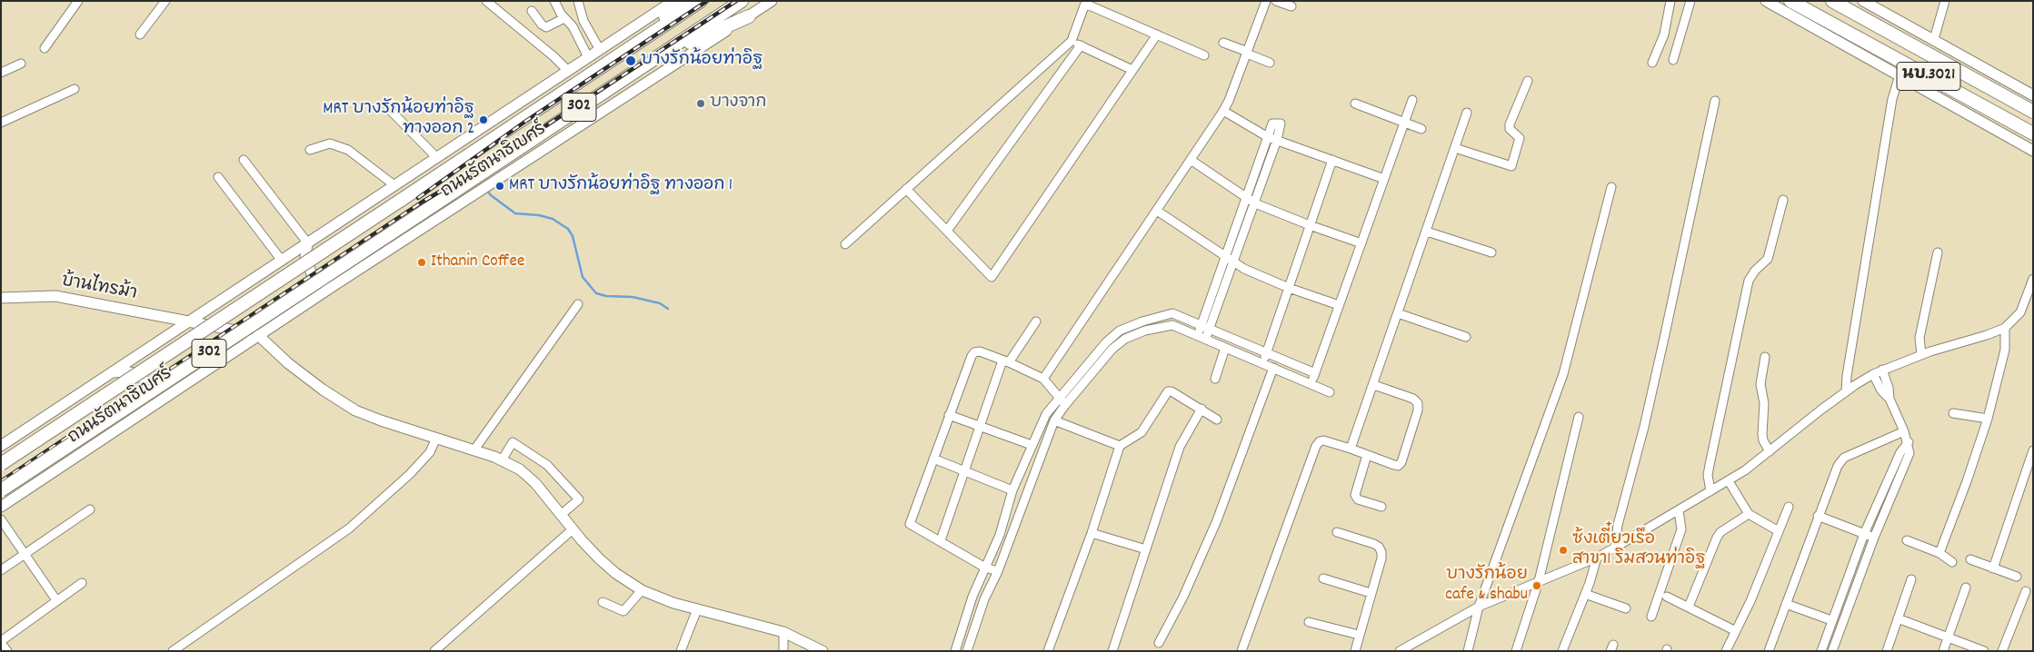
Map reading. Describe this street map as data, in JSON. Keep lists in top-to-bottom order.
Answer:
{
  "streets": {
    "main road": [
      "นบ.3021",
      "302",
      "ถนนรัตนาธิเบศร์",
      "บ้านไทรม้า"
    ]
  },
  "crossings": [
    ["302", "ถนนรัตนาธิเบศร์"],
    ["302", "บ้านไทรม้า"],
    ["ถนนรัตนาธิเบศร์", "บ้านไทรม้า"]
  ],
  "places": [
    "บางรักน้อยท่าอิฐ",
    "บางจาก",
    "MRT บางรักน้อยท่าอิฐ ทางออก 2",
    "MRT บางรักน้อยท่าอิฐ ทางออก 1",
    "Ithanin Coffee",
    "ซ้งเตี๋ยวเรือ สาขา1 ริมสวนท่าอิฐ",
    "บางรักน้อย cafe & shabu"
  ]
}
